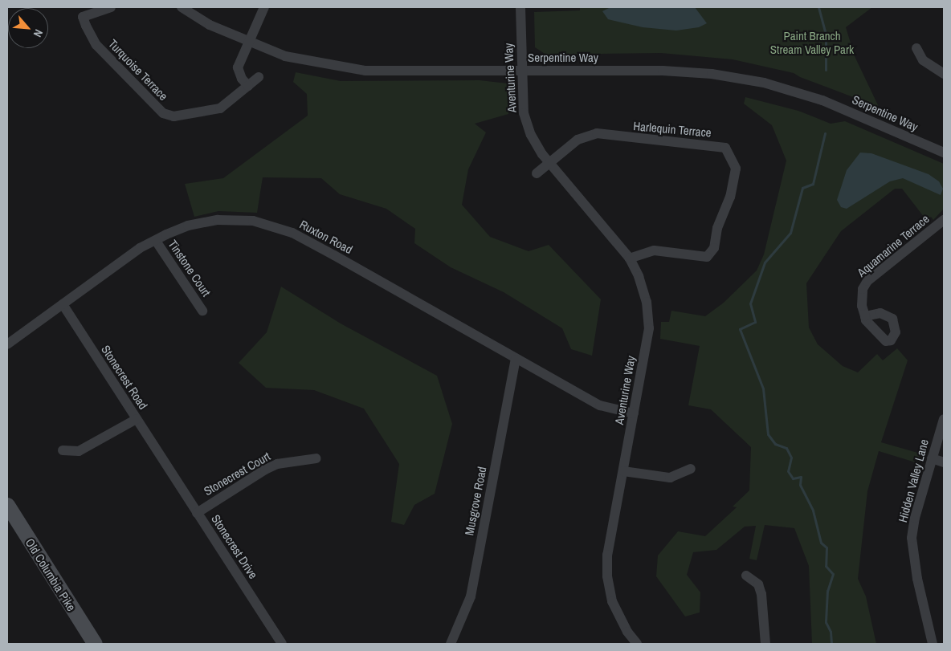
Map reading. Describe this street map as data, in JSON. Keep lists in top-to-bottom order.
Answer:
{
  "streets": {
    "main road": ["Old Columbia Pike"],
    "street": [
      "Serpentine Way",
      "Turquoise Terrace",
      "Aventurine Way",
      "Harlequin Terrace",
      "Ruxton Road",
      "Aquamarine Terrace",
      "Tinstone Court",
      "Stonecrest Road",
      "Stonecrest Court",
      "Hidden Valley Lane",
      "Musgrove Road",
      "Stonecrest Drive"
    ]
  },
  "crossings": [
    ["Serpentine Way", "Aventurine Way"],
    ["Aventurine Way", "Harlequin Terrace"],
    ["Aventurine Way", "Ruxton Road"],
    ["Ruxton Road", "Tinstone Court"],
    ["Ruxton Road", "Stonecrest Road"],
    ["Ruxton Road", "Musgrove Road"],
    ["Stonecrest Road", "Stonecrest Drive"],
    ["Stonecrest Court", "Stonecrest Drive"]
  ],
  "parks": ["Paint Branch Stream Valley Park"],
  "north": "bottom right"
}
